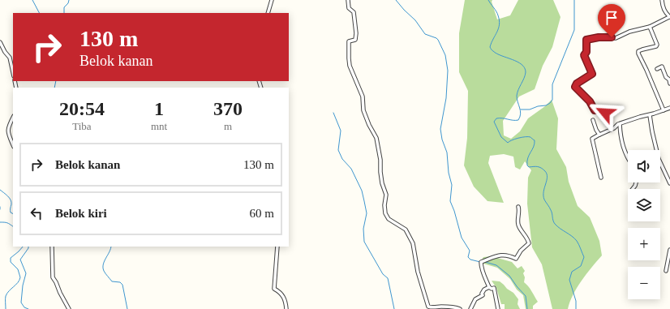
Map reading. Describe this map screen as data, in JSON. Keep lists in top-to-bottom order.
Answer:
{
  "page": {
    "turn": ["130 m", "Belok kanan"],
    "eta": [
      "20:54",
      "Tiba",
      "1",
      "mnt",
      "370",
      "m"
    ],
    "list": [
      {
        "name": "Belok kanan",
        "value": "130 m"
      },
      {
        "name": "Belok kiri",
        "value": "60 m"
      }
    ],
    "map_buttons": ["+", "−"]
  }
}
